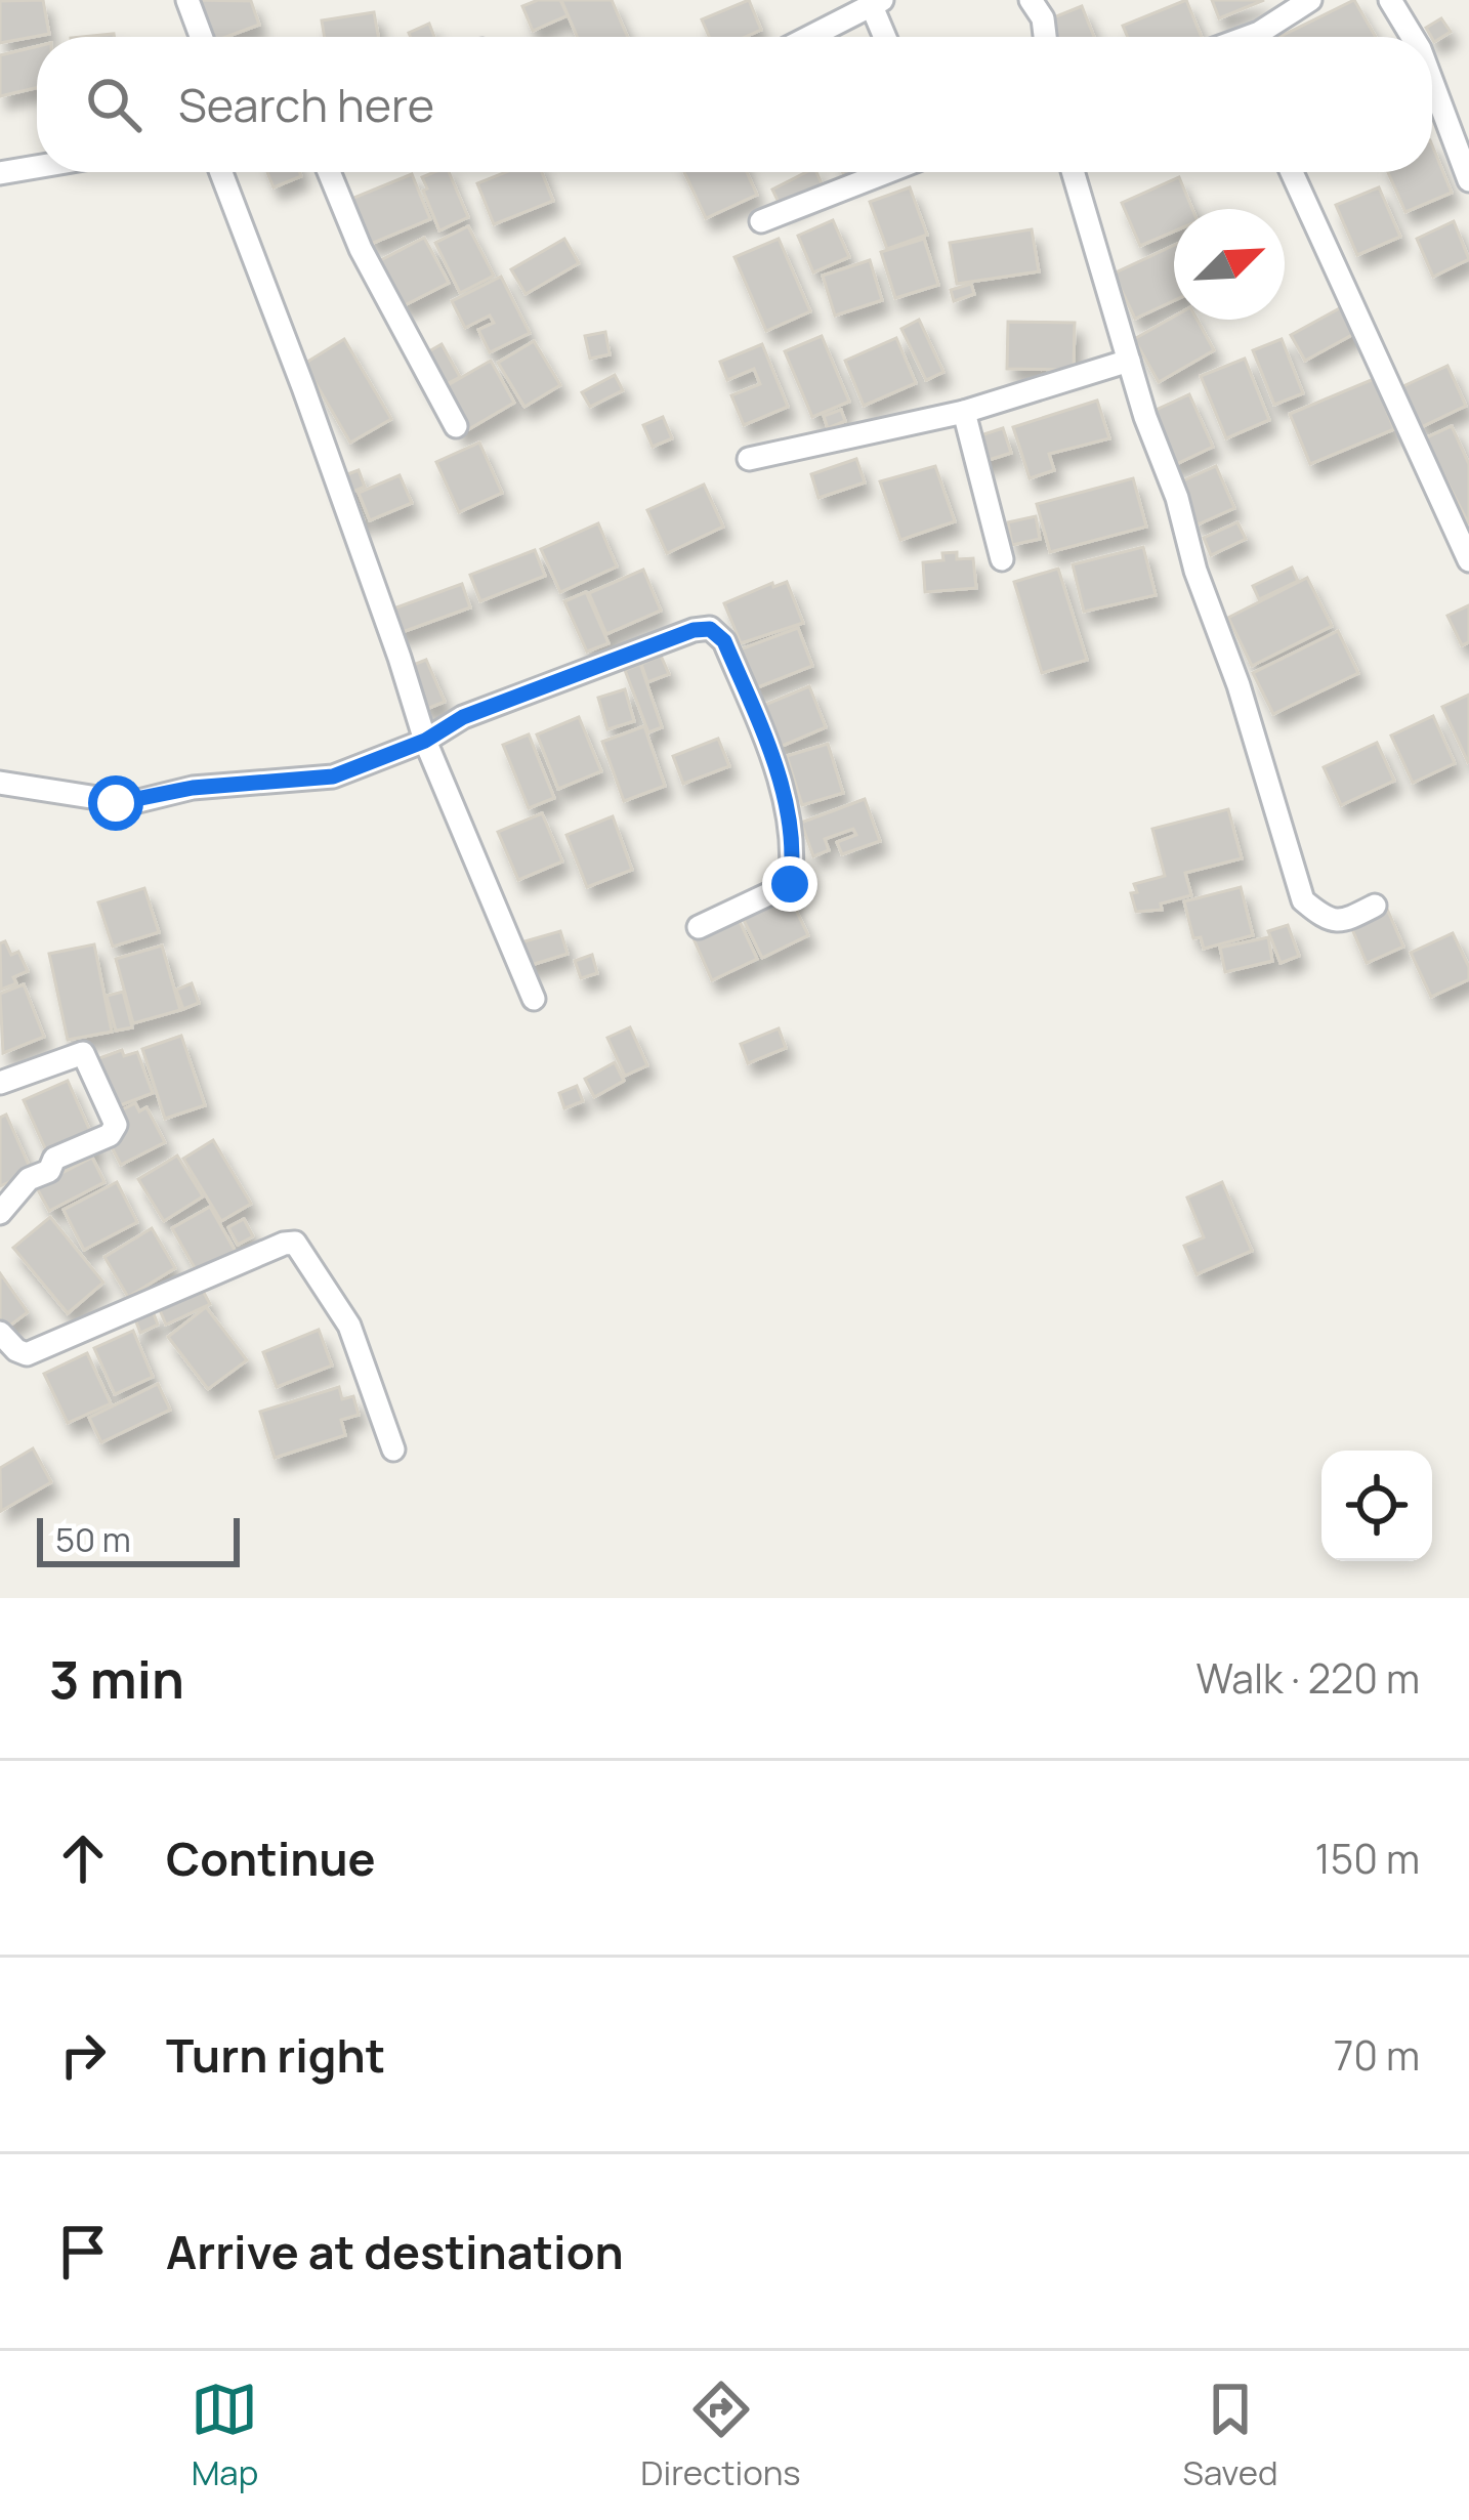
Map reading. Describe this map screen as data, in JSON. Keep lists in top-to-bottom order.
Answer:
{
  "scale_bar": "50 m",
  "north": "top right",
  "page": {
    "search": "Search here",
    "scale": "50 m",
    "heading": ["3 min", "Walk · 220 m"],
    "list": [
      ["Continue", "150 m"],
      ["Turn right", "70 m"],
      "Arrive at destination"
    ],
    "nav": ["Map", "Directions", "Saved"]
  }
}
